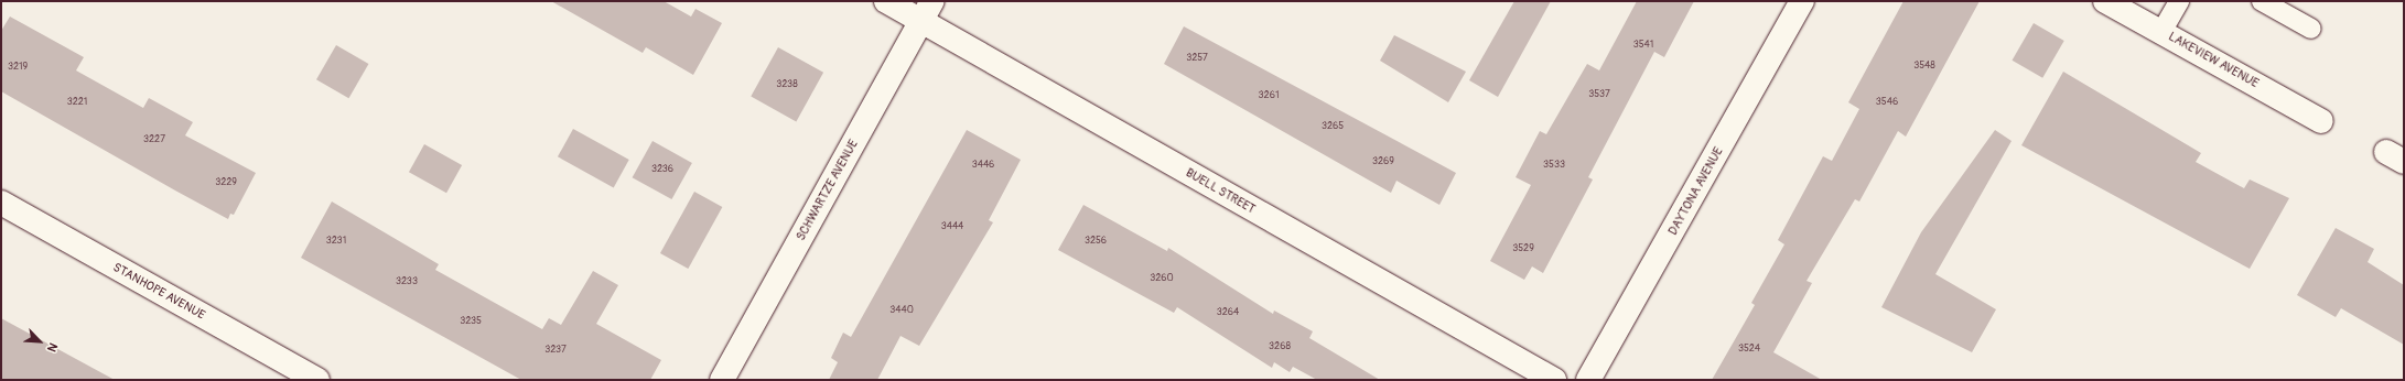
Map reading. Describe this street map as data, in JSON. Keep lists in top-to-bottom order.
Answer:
{
  "streets": {
    "street": [
      "LAKEVIEW AVENUE",
      "SCHWARTZE AVENUE",
      "BUELL STREET",
      "DAYTONA AVENUE",
      "STANHOPE AVENUE"
    ]
  },
  "crossings": [
    ["SCHWARTZE AVENUE", "BUELL STREET"]
  ],
  "house_numbers": [
    "3541",
    "3257",
    "3548",
    "3219",
    "3238",
    "3537",
    "3261",
    "3221",
    "3546",
    "3265",
    "3227",
    "3269",
    "3446",
    "3533",
    "3236",
    "3229",
    "3444",
    "3231",
    "3256",
    "3529",
    "3260",
    "3233",
    "3440",
    "3264",
    "3235",
    "3268",
    "3524",
    "3237"
  ],
  "north": "bottom right"
}
